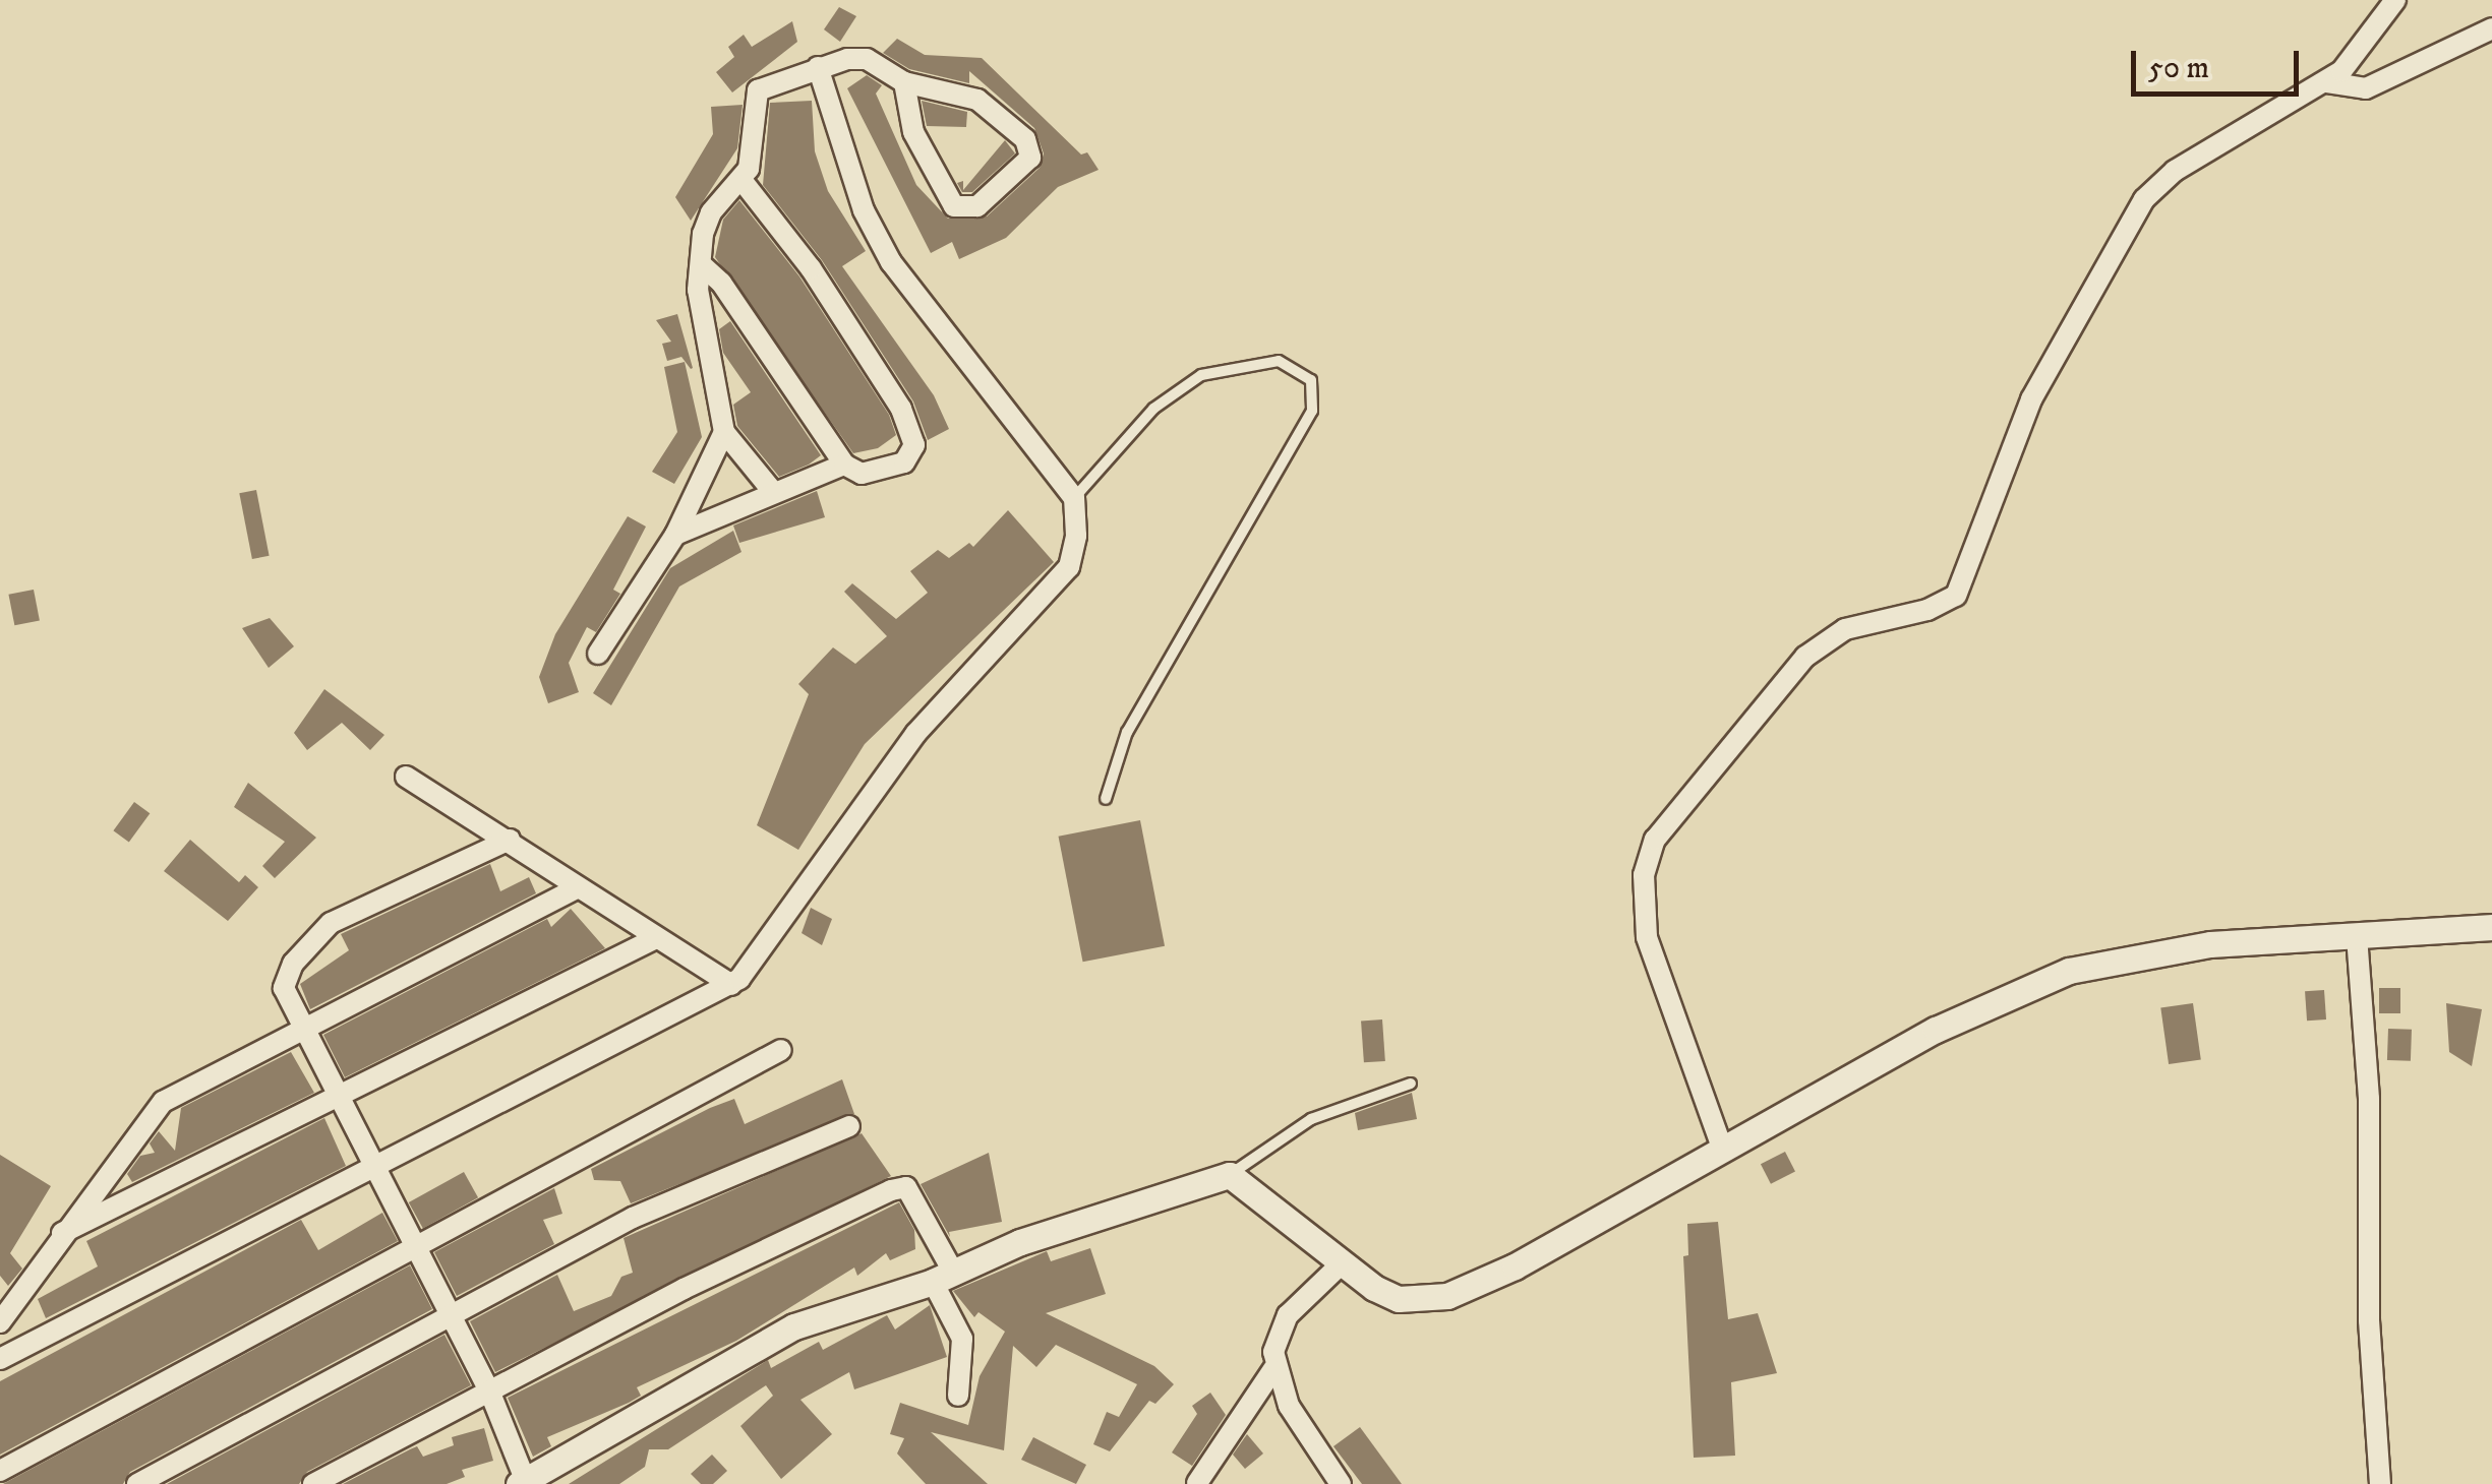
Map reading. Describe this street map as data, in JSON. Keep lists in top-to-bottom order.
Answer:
{
  "scale_bar": "50 m"
}
